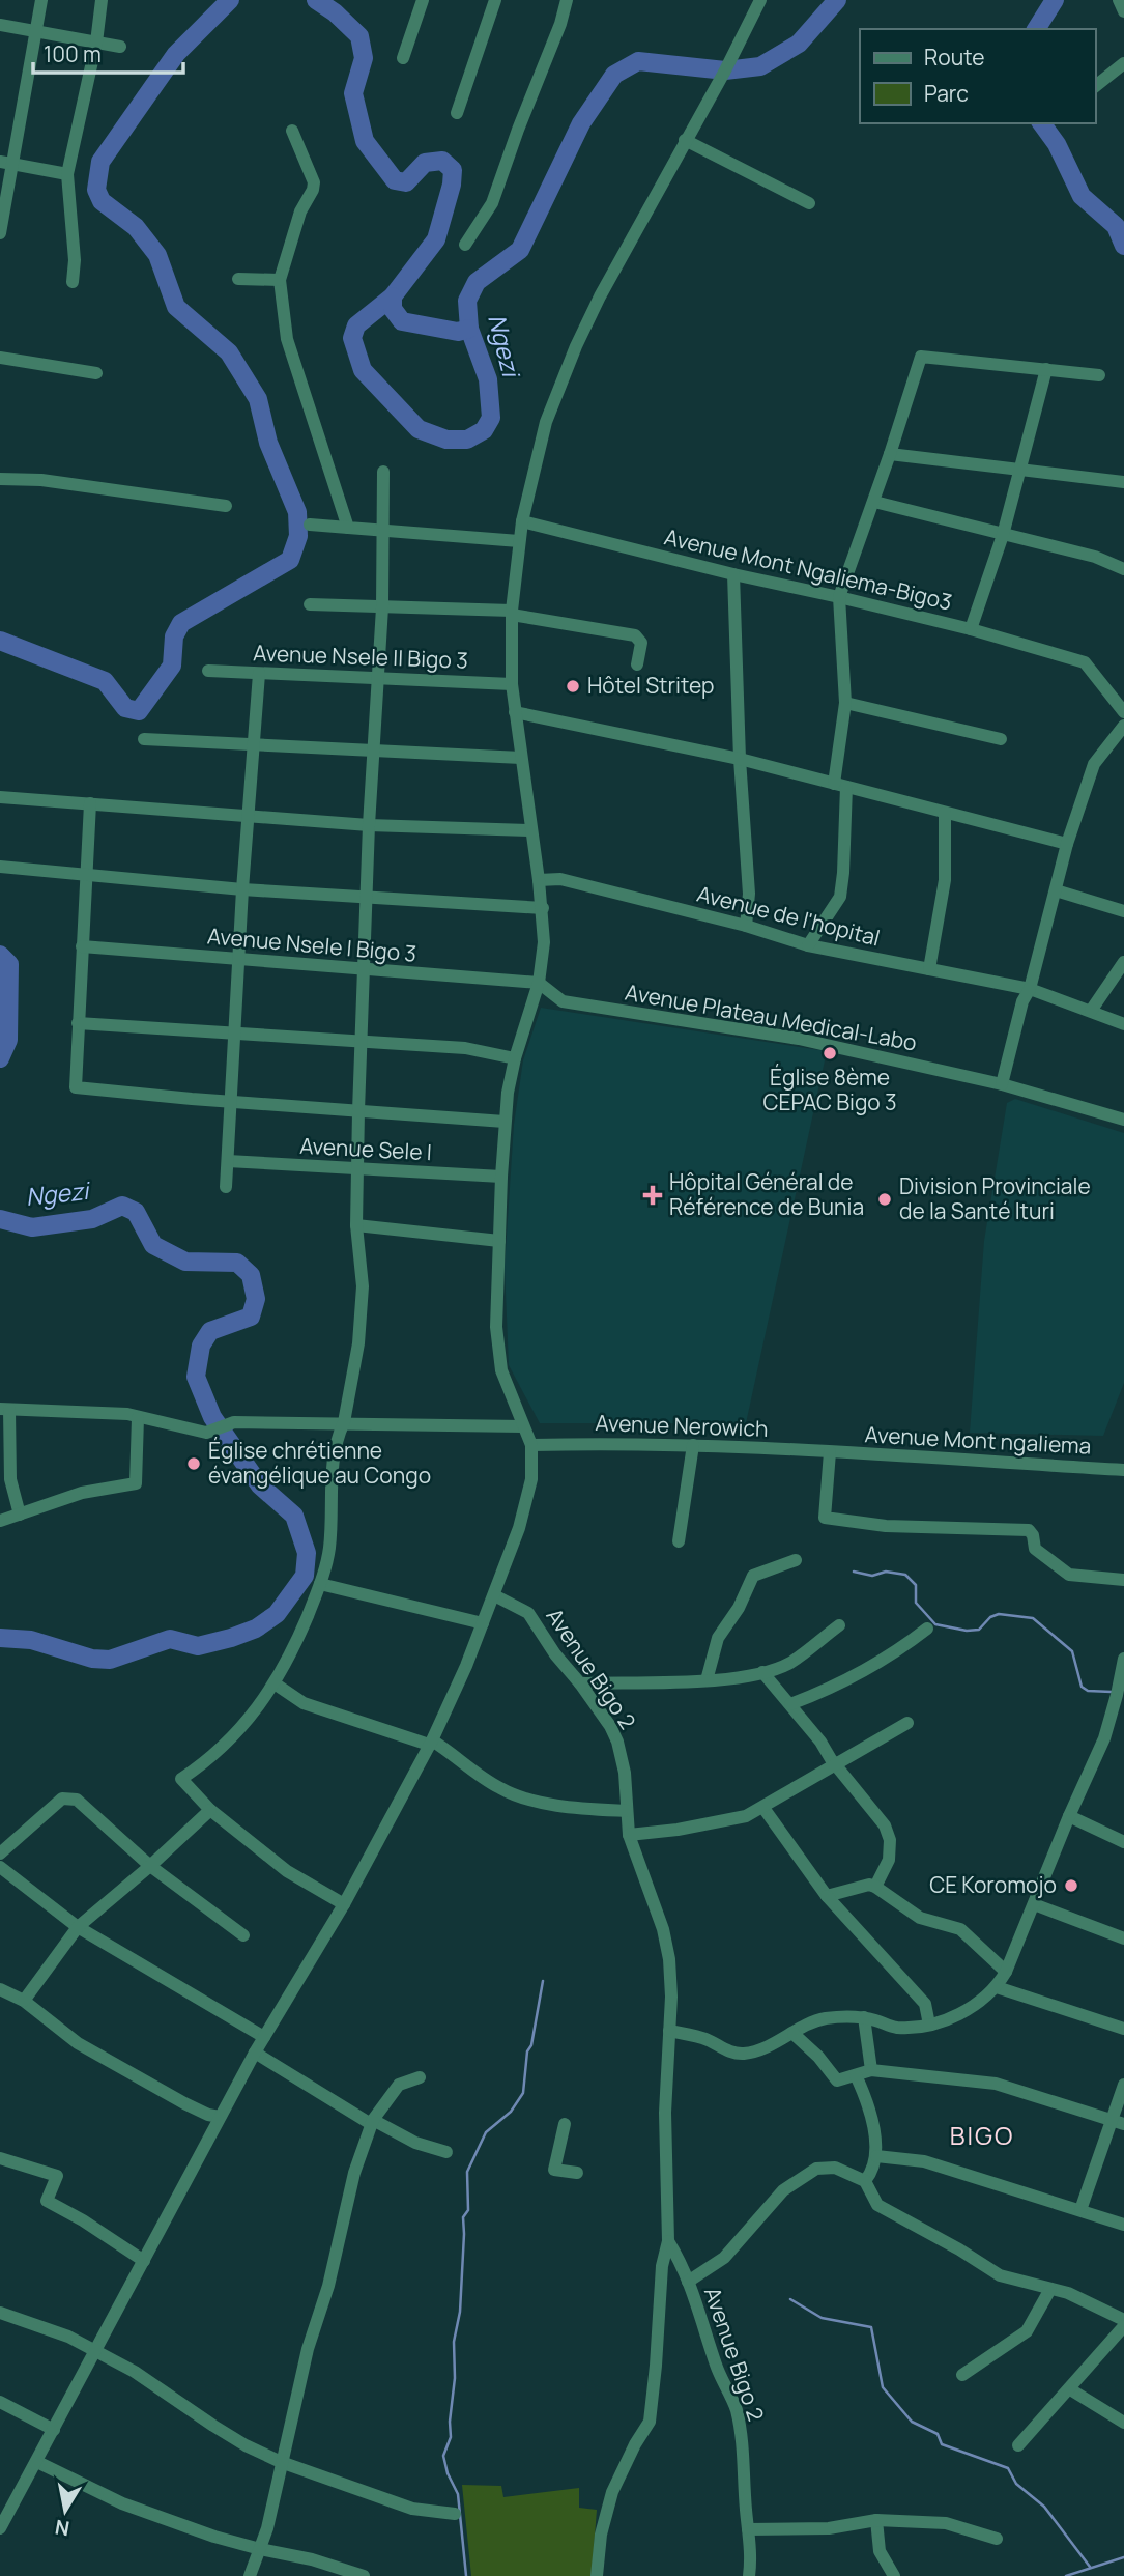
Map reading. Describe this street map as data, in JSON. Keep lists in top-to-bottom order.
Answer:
{
  "streets": {
    "street": [
      "Avenue Mont Ngaliema-Bigo3",
      "Avenue Nsele II Bigo 3",
      "Avenue de l'hopital",
      "Avenue Nsele I Bigo 3",
      "Avenue Plateau Medical-Labo",
      "Avenue Sele I",
      "Avenue Nerowich",
      "Avenue Mont ngaliema",
      "Avenue Bigo 2"
    ]
  },
  "crossings": [
    ["Avenue Nsele I Bigo 3", "Avenue Plateau Medical-Labo"],
    ["Avenue Nerowich", "Avenue Mont ngaliema"]
  ],
  "districts": ["BIGO"],
  "water": ["Ngezi"],
  "places": {
    "other": [
      "Hôtel Stritep",
      "Église 8ème CEPAC Bigo 3",
      "Division Provinciale de la Santé Ituri",
      "Église chrétienne évangélique au Congo",
      "CE Koromojo"
    ],
    "health": ["Hôpital Général de Référence de Bunia"]
  },
  "legend": ["Route", "Parc"],
  "scale_bar": "100 m",
  "north": "bottom"
}
